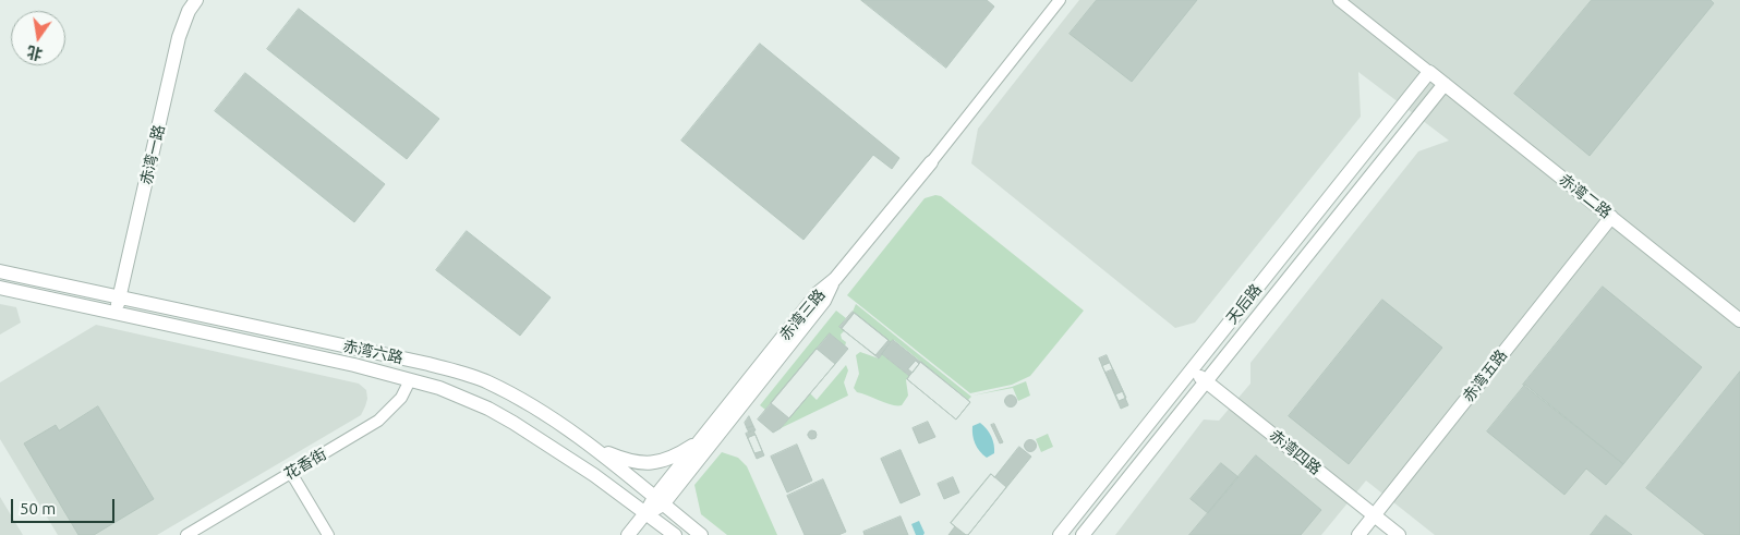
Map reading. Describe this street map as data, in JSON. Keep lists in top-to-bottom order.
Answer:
{
  "streets": {
    "street": [
      "赤湾一路",
      "赤湾二路",
      "天后路",
      "赤湾三路",
      "赤湾六路",
      "赤湾五路",
      "赤湾四路",
      "花香街"
    ]
  },
  "crossings": [
    ["赤湾一路", "赤湾六路"],
    ["赤湾二路", "天后路"],
    ["赤湾二路", "赤湾五路"],
    ["天后路", "赤湾四路"],
    ["赤湾三路", "赤湾六路"],
    ["赤湾六路", "花香街"],
    ["赤湾五路", "赤湾四路"]
  ],
  "scale_bar": "50 m",
  "north": "bottom"
}
